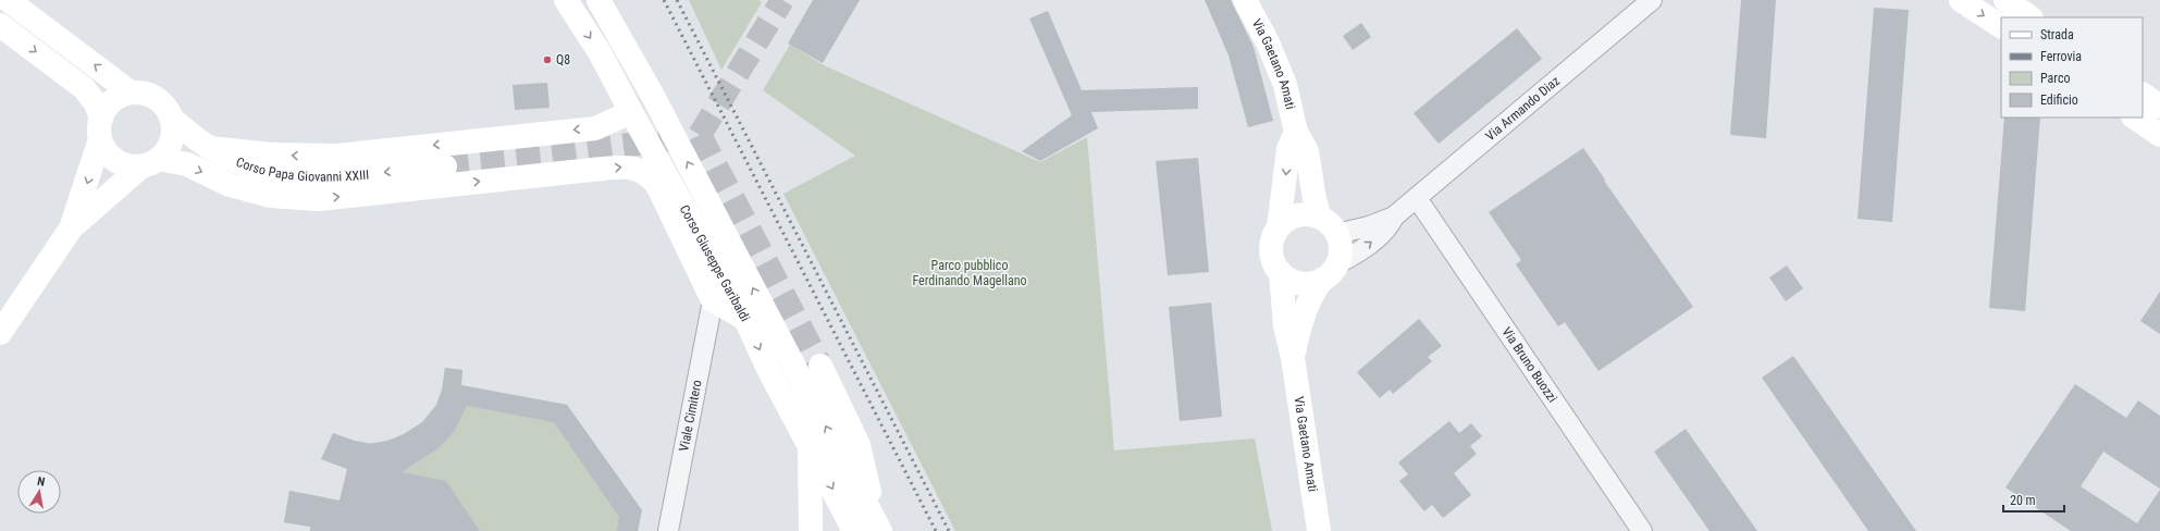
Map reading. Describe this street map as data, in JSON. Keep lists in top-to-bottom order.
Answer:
{
  "streets": {
    "street": [
      "Via Gaetano Amati",
      "Via Armando Diaz",
      "Corso Papa Giovanni XXIII",
      "Corso Giuseppe Garibaldi",
      "Via Bruno Buozzi",
      "Viale Cimitero"
    ]
  },
  "crossings": [
    ["Via Gaetano Amati", "Via Armando Diaz"],
    ["Via Armando Diaz", "Via Bruno Buozzi"]
  ],
  "parks": ["Parco pubblico Ferdinando Magellano"],
  "places": ["Q8"],
  "legend": [
    "Strada",
    "Ferrovia",
    "Parco",
    "Edificio"
  ],
  "scale_bar": "20 m",
  "north": "top"
}
